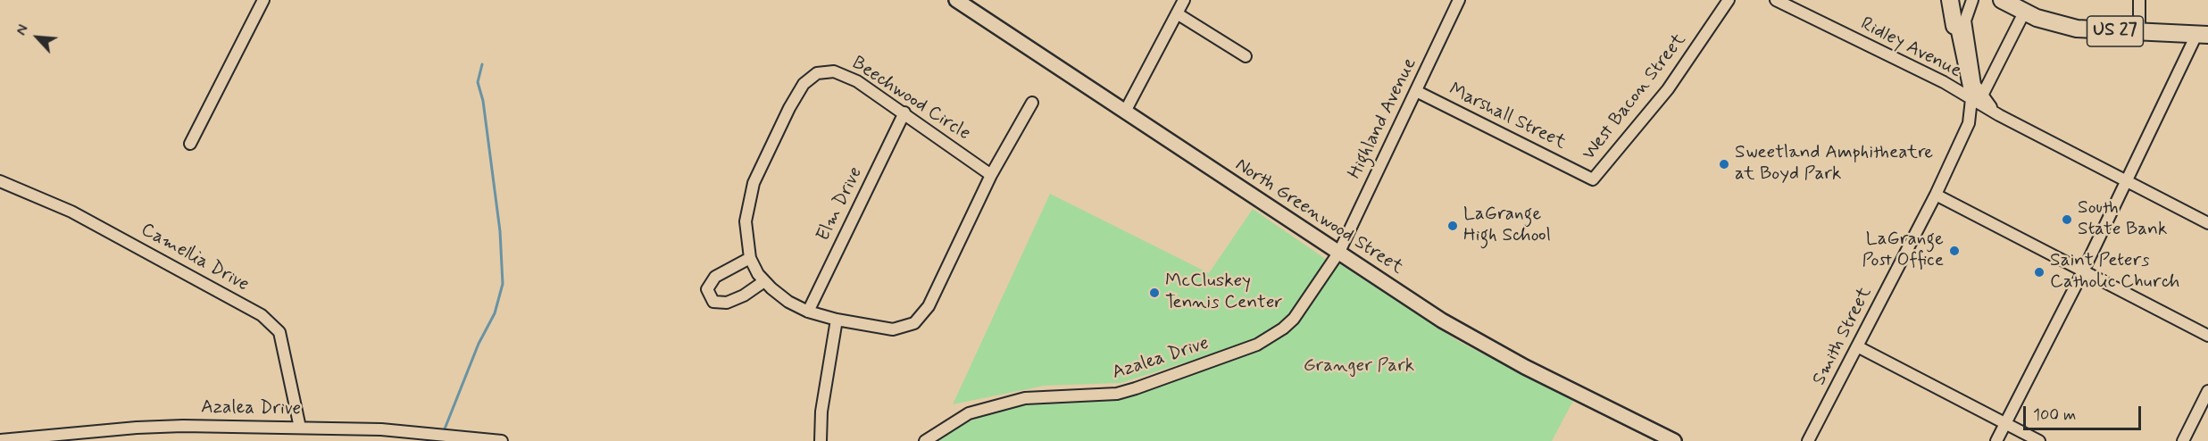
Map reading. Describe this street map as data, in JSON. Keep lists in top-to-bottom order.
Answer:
{
  "streets": {
    "highway": ["US 27"],
    "main road": ["North Greenwood Street"],
    "street": [
      "Ridley Avenue",
      "West Bacon Street",
      "Beechwood Circle",
      "Marshall Street",
      "Highland Avenue",
      "Elm Drive",
      "Camellia Drive",
      "Smith Street",
      "Azalea Drive"
    ]
  },
  "crossings": [
    ["Ridley Avenue", "Smith Street"],
    ["West Bacon Street", "Marshall Street"],
    ["Beechwood Circle", "Elm Drive"],
    ["Marshall Street", "Highland Avenue"],
    ["Highland Avenue", "North Greenwood Street"],
    ["Highland Avenue", "Azalea Drive"],
    ["North Greenwood Street", "Azalea Drive"],
    ["Camellia Drive", "Azalea Drive"]
  ],
  "parks": ["Granger Park"],
  "places": [
    "Sweetland Amphitheatre at Boyd Park",
    "South State Bank",
    "LaGrange High School",
    "LaGrange Post Office",
    "Saint Peters Catholic Church",
    "McCluskey Tennis Center"
  ],
  "scale_bar": "100 m",
  "north": "top left"
}
